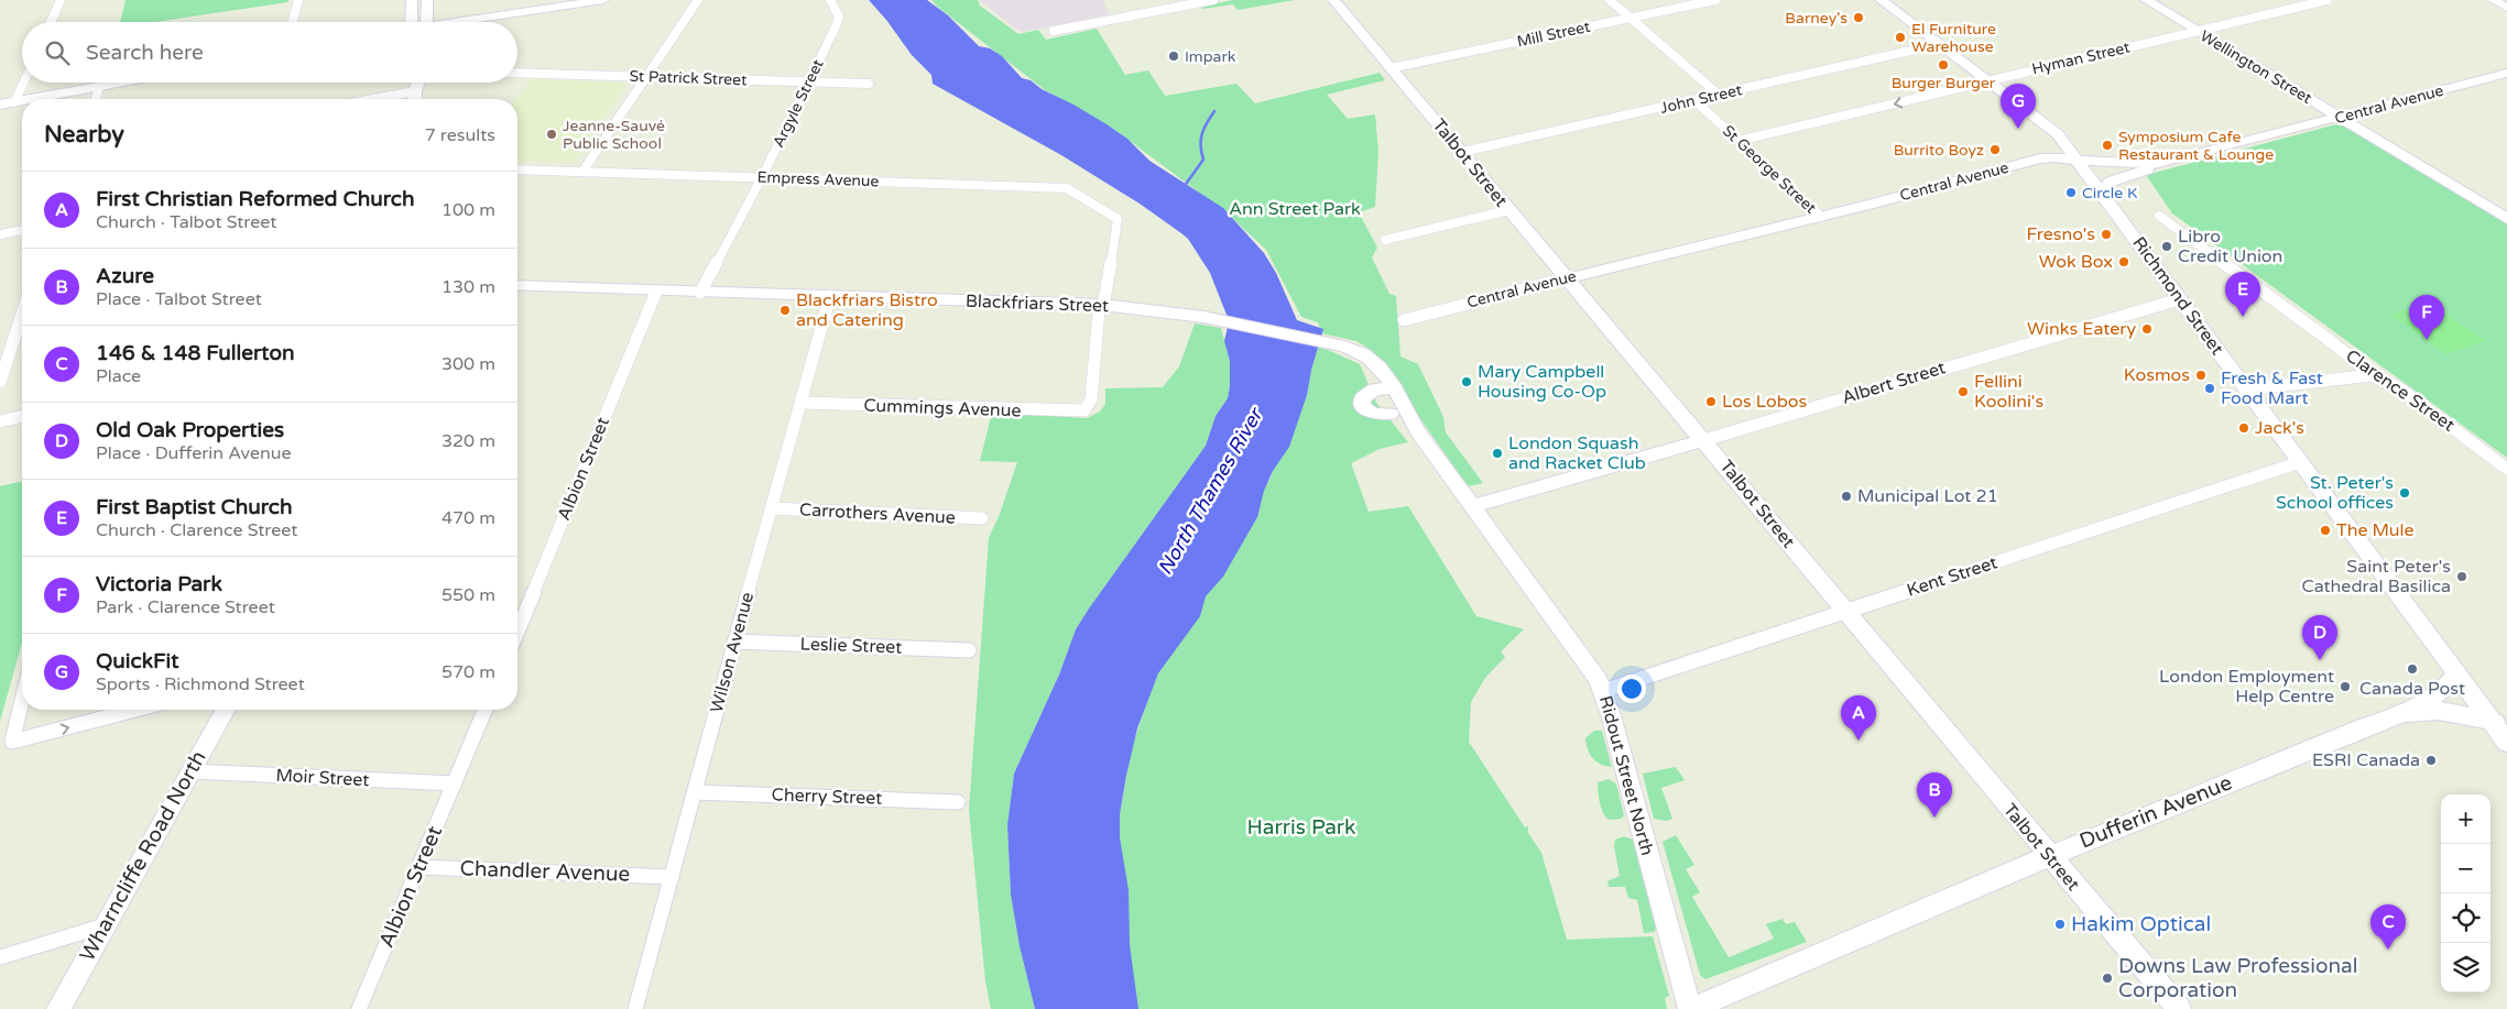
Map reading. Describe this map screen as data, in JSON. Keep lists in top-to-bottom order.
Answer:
{
  "streets": {
    "street": [
      "Mill Street",
      "Hyman Street",
      "Wellington Street",
      "St Patrick Street",
      "John Street",
      "Argyle Street",
      "Central Avenue",
      "Talbot Street",
      "St George Street",
      "Empress Avenue",
      "Richmond Street",
      "Blackfriars Street",
      "Albert Street",
      "Clarence Street",
      "Cummings Avenue",
      "Albion Street",
      "Carrothers Avenue",
      "Kent Street",
      "Leslie Street",
      "Wilson Avenue",
      "Ridout Street North",
      "Moir Street",
      "Cherry Street",
      "Dufferin Avenue",
      "Wharncliffe Road North",
      "Chandler Avenue"
    ]
  },
  "crossings": [
    ["Mill Street", "Talbot Street"],
    ["Hyman Street", "Wellington Street"],
    ["Hyman Street", "St George Street"],
    ["Hyman Street", "Richmond Street"],
    ["Wellington Street", "Central Avenue"],
    ["St Patrick Street", "Argyle Street"],
    ["John Street", "Talbot Street"],
    ["John Street", "St George Street"],
    ["John Street", "Richmond Street"],
    ["Argyle Street", "Empress Avenue"],
    ["Argyle Street", "Blackfriars Street"],
    ["Central Avenue", "Talbot Street"],
    ["Central Avenue", "St George Street"],
    ["Central Avenue", "Richmond Street"],
    ["Talbot Street", "Albert Street"],
    ["Talbot Street", "Kent Street"],
    ["Talbot Street", "Dufferin Avenue"],
    ["Empress Avenue", "Blackfriars Street"],
    ["Empress Avenue", "Cummings Avenue"],
    ["Richmond Street", "Albert Street"],
    ["Richmond Street", "Kent Street"],
    ["Richmond Street", "Dufferin Avenue"],
    ["Blackfriars Street", "Cummings Avenue"],
    ["Blackfriars Street", "Albion Street"],
    ["Blackfriars Street", "Wilson Avenue"],
    ["Blackfriars Street", "Ridout Street North"],
    ["Cummings Avenue", "Wilson Avenue"],
    ["Albion Street", "Moir Street"],
    ["Albion Street", "Chandler Avenue"],
    ["Carrothers Avenue", "Wilson Avenue"],
    ["Kent Street", "Ridout Street North"],
    ["Leslie Street", "Wilson Avenue"],
    ["Wilson Avenue", "Cherry Street"],
    ["Wilson Avenue", "Chandler Avenue"],
    ["Ridout Street North", "Dufferin Avenue"],
    ["Moir Street", "Wharncliffe Road North"]
  ],
  "one_way": ["Hyman Street"],
  "water": ["North Thames River"],
  "parks": ["Ann Street Park", "Harris Park"],
  "places": [
    "Barney's",
    "El Furniture Warehouse",
    "Impark",
    "Burger Burger",
    "Jeanne-Sauvé Public School",
    "Symposium Cafe Restaurant & Lounge",
    "Burrito Boyz",
    "Circle K",
    "Fresno's",
    "Libro Credit Union",
    "Wok Box",
    "Blackfriars Bistro and Catering",
    "Winks Eatery",
    "Kosmos",
    "Mary Campbell Housing Co-Op",
    "Fresh & Fast Food Mart",
    "Fellini Koolini's",
    "Los Lobos",
    "Jack's",
    "London Squash and Racket Club",
    "St. Peter's School offices",
    "Municipal Lot 21",
    "The Mule",
    "Saint Peter's Cathedral Basilica",
    "Canada Post",
    "London Employment Help Centre",
    "ESRI Canada",
    "Hakim Optical",
    "Downs Law Professional Corporation"
  ],
  "page": {
    "search": "Search here",
    "pins": [
      "G",
      "E",
      "F",
      "D",
      "A",
      "B",
      "C"
    ],
    "heading": ["Nearby", "7 results"],
    "list": [
      {
        "mark": "A",
        "name": "First Christian Reformed Church",
        "note": "Church · Talbot Street",
        "value": "100 m"
      },
      {
        "mark": "B",
        "name": "Azure",
        "note": "Place · Talbot Street",
        "value": "130 m"
      },
      {
        "mark": "C",
        "name": "146 & 148 Fullerton",
        "note": "Place",
        "value": "300 m"
      },
      {
        "mark": "D",
        "name": "Old Oak Properties",
        "note": "Place · Dufferin Avenue",
        "value": "320 m"
      },
      {
        "mark": "E",
        "name": "First Baptist Church",
        "note": "Church · Clarence Street",
        "value": "470 m"
      },
      {
        "mark": "F",
        "name": "Victoria Park",
        "note": "Park · Clarence Street",
        "value": "550 m"
      },
      {
        "mark": "G",
        "name": "QuickFit",
        "note": "Sports · Richmond Street",
        "value": "570 m"
      }
    ],
    "map_buttons": ["+", "−"]
  }
}
